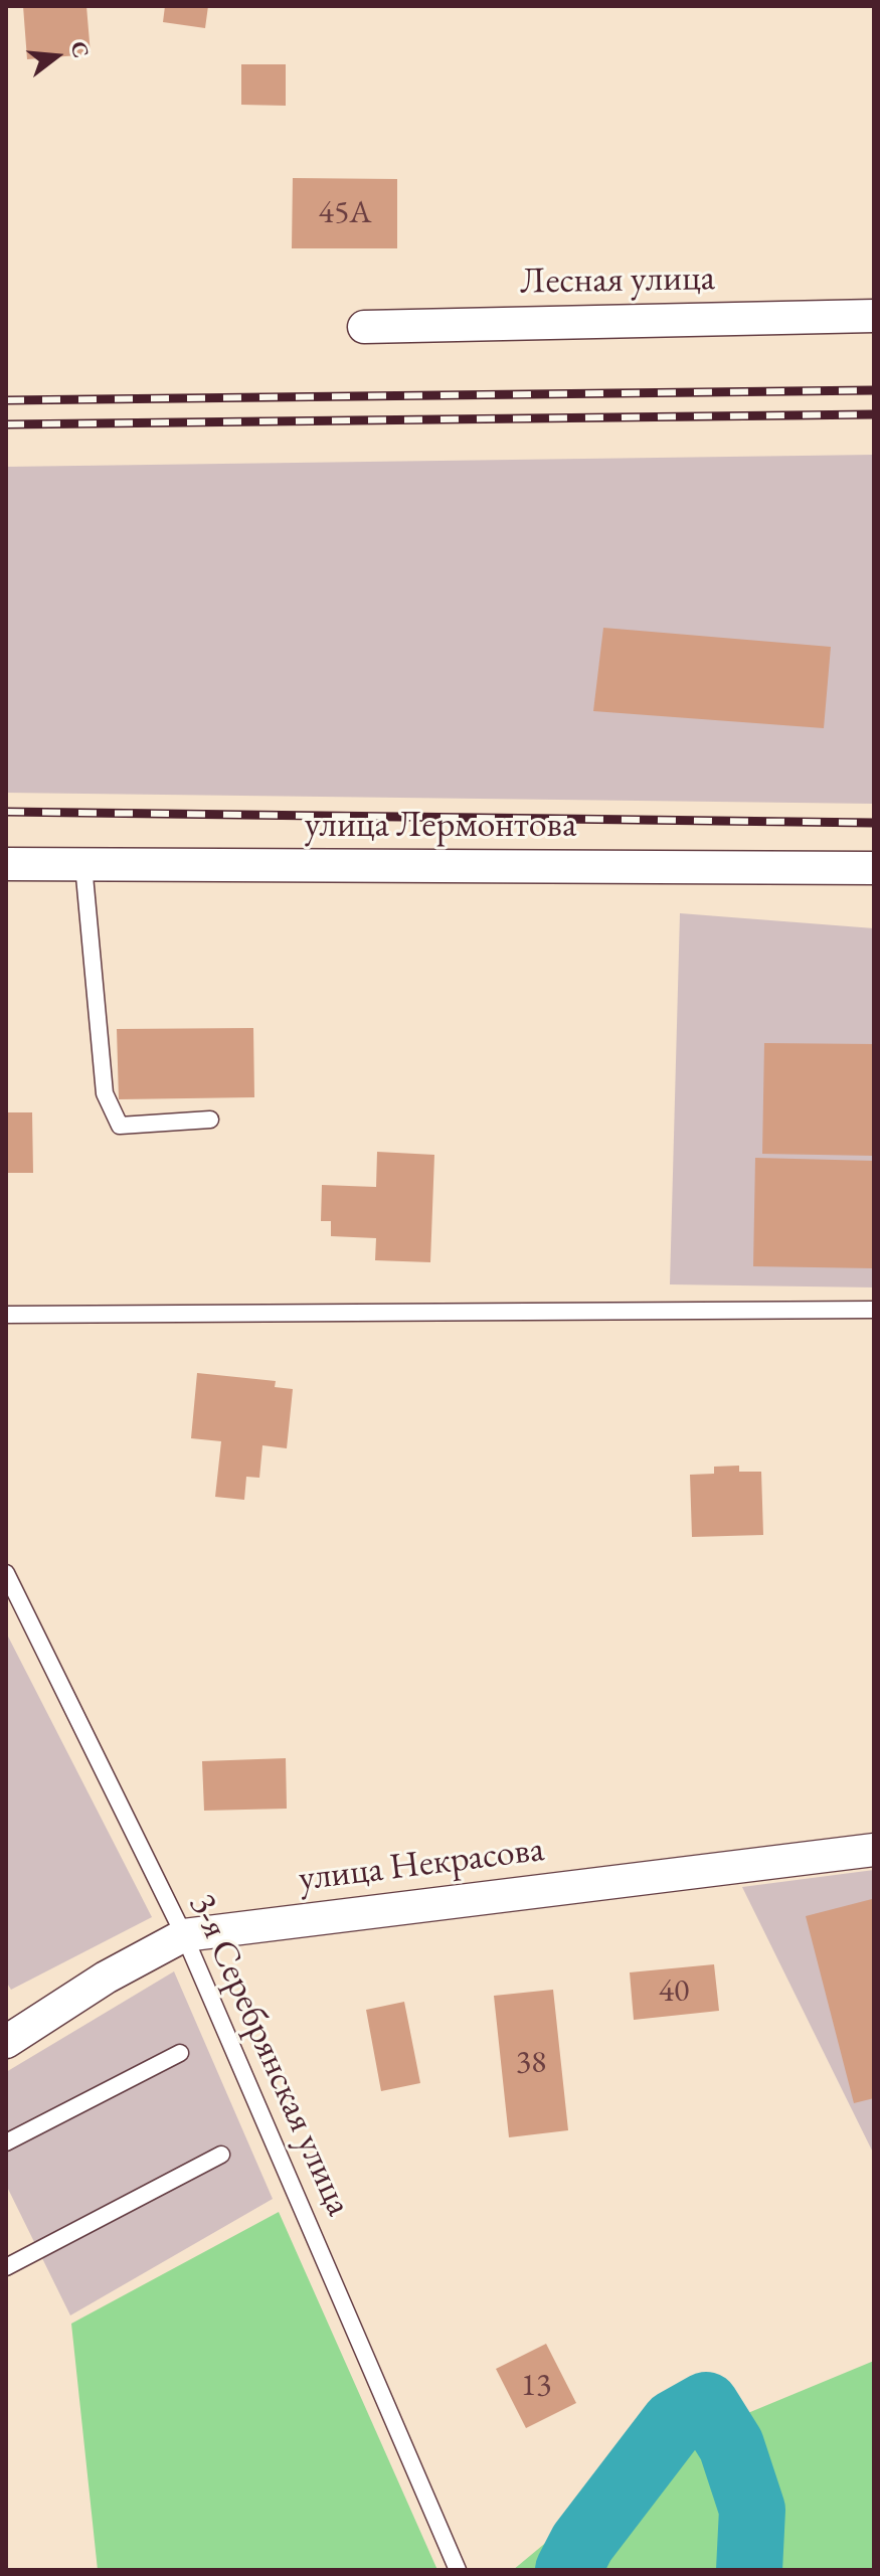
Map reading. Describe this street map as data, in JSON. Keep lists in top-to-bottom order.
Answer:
{
  "streets": {
    "street": ["Лесная улица", "улица Лермонтова", "улица Некрасова"],
    "lane": ["3-я Серебрянская улица"]
  },
  "crossings": [
    ["улица Некрасова", "3-я Серебрянская улица"]
  ],
  "house_numbers": [
    "45А",
    "40",
    "38",
    "13"
  ],
  "north": "right"
}
